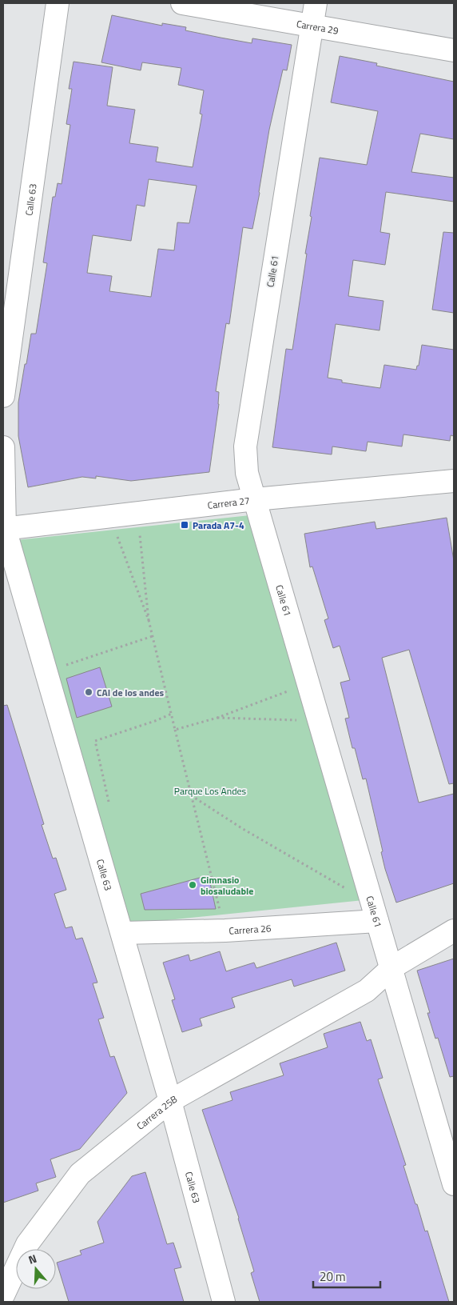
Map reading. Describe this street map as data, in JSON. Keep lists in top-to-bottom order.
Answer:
{
  "streets": {
    "street": [
      "Carrera 29",
      "Calle 63",
      "Calle 61",
      "Carrera 27",
      "Carrera 26",
      "Carrera 25B"
    ]
  },
  "crossings": [
    ["Carrera 29", "Calle 61"],
    ["Calle 63", "Carrera 27"],
    ["Calle 63", "Carrera 26"],
    ["Calle 63", "Carrera 25B"],
    ["Calle 61", "Carrera 27"],
    ["Calle 61", "Carrera 26"],
    ["Calle 61", "Carrera 25B"]
  ],
  "parks": ["Parque Los Andes"],
  "places": {
    "transit": ["Parada A7-4"],
    "other": ["CAI de los andes", "Gimnasio biosaludable"]
  },
  "scale_bar": "20 m",
  "north": "top"
}
